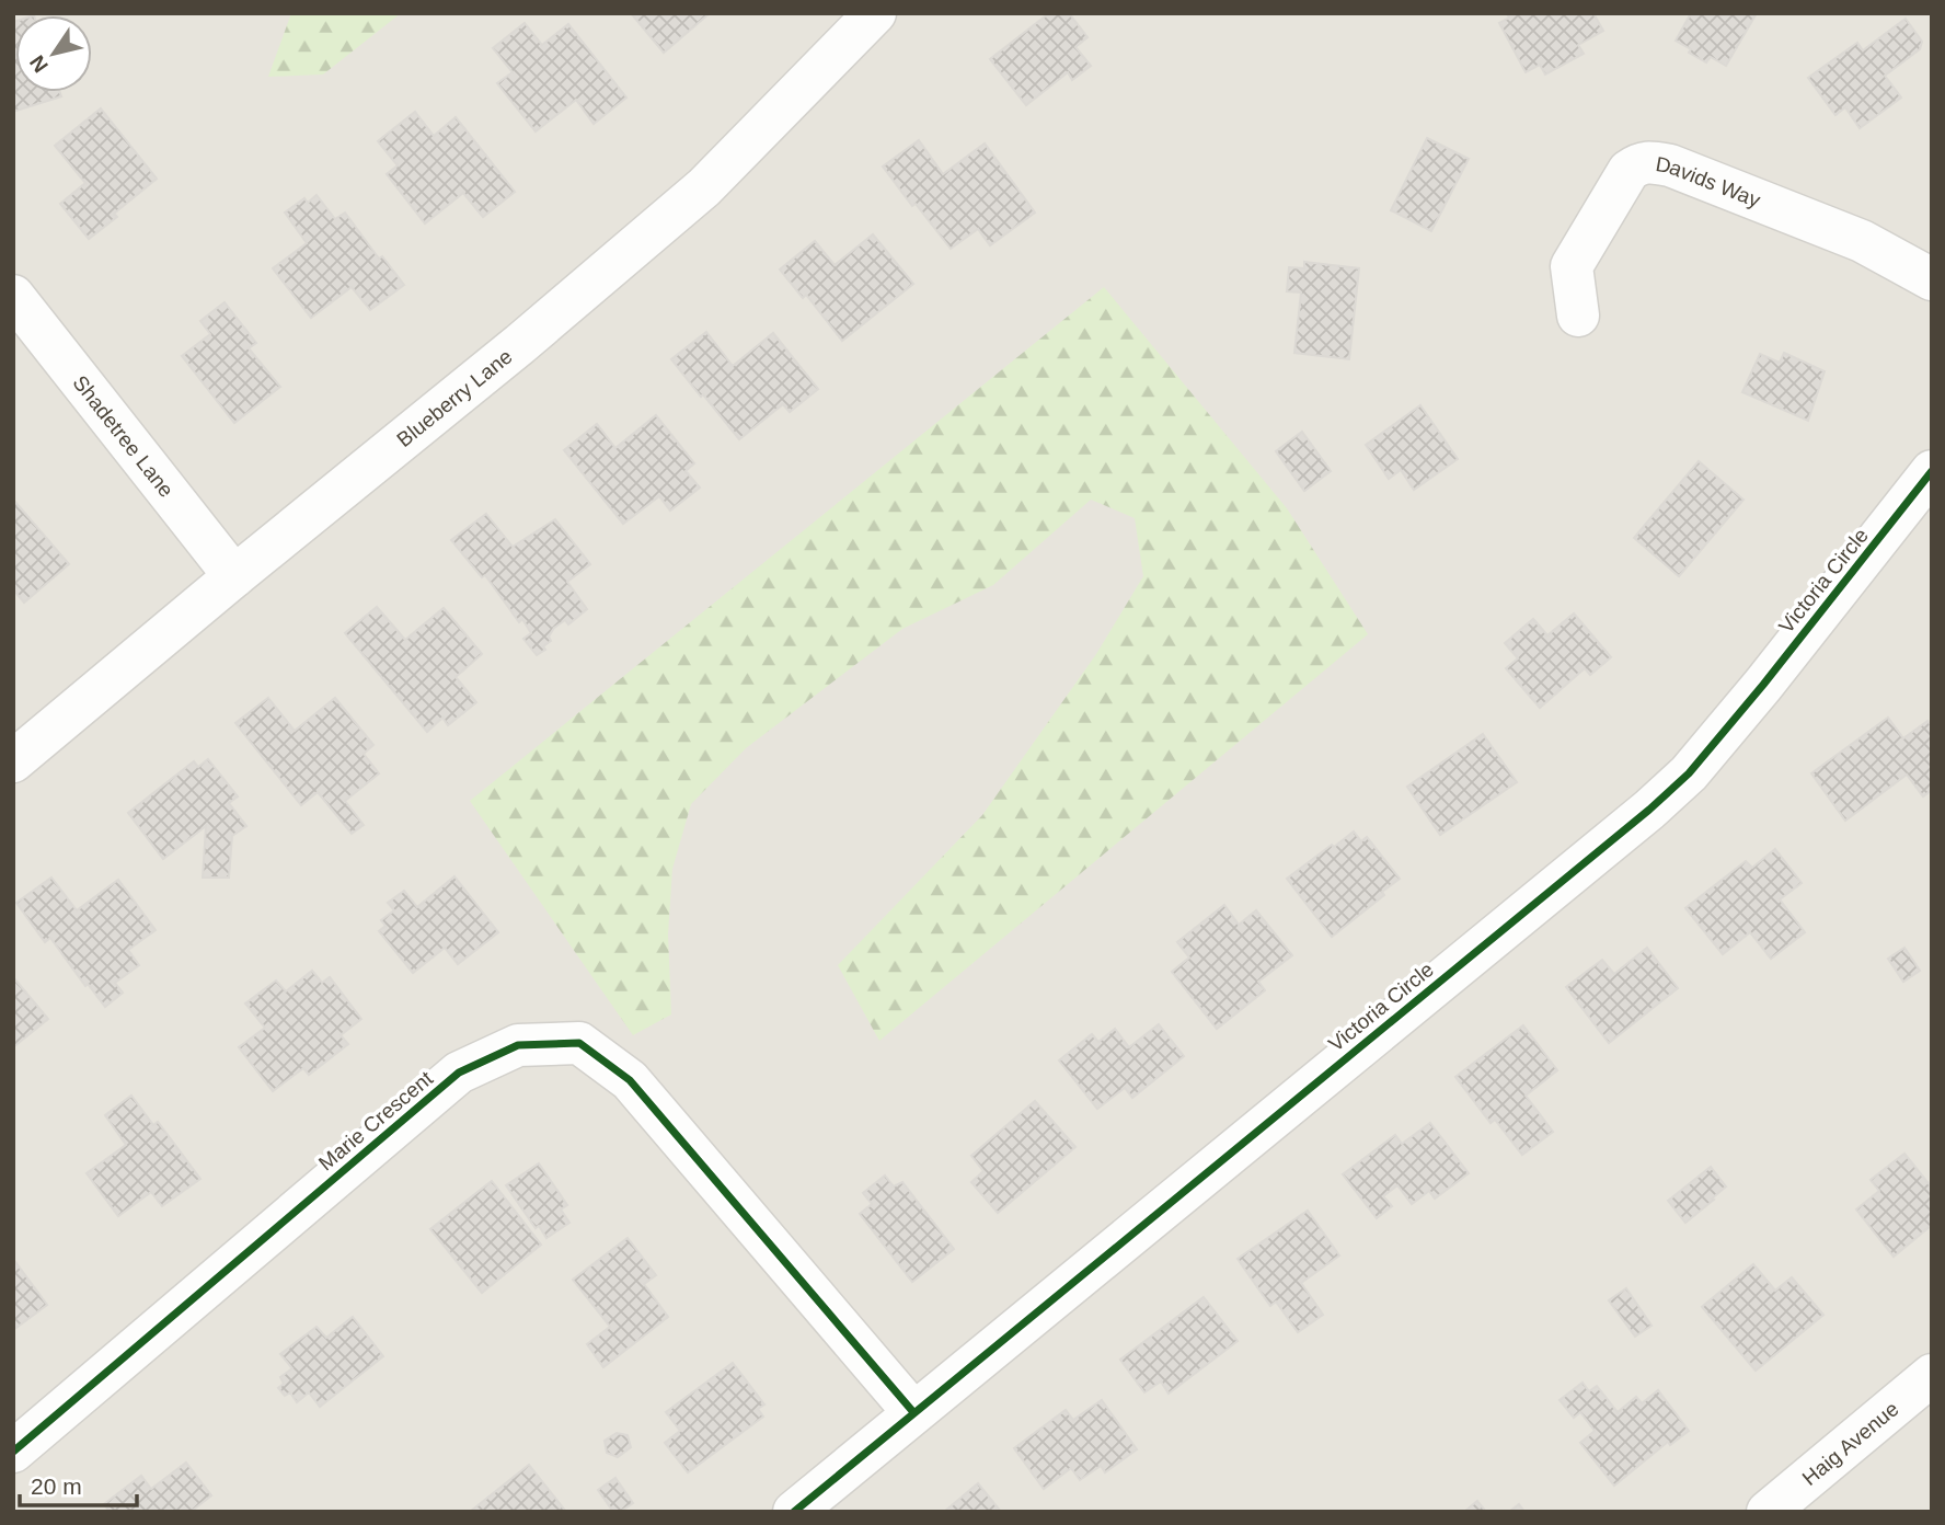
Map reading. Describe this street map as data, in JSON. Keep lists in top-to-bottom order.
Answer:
{
  "streets": {
    "street": [
      "Davids Way",
      "Blueberry Lane",
      "Shadetree Lane",
      "Victoria Circle",
      "Marie Crescent",
      "Haig Avenue"
    ]
  },
  "crossings": [
    ["Blueberry Lane", "Shadetree Lane"],
    ["Victoria Circle", "Marie Crescent"]
  ],
  "scale_bar": "20 m",
  "north": "bottom left"
}
